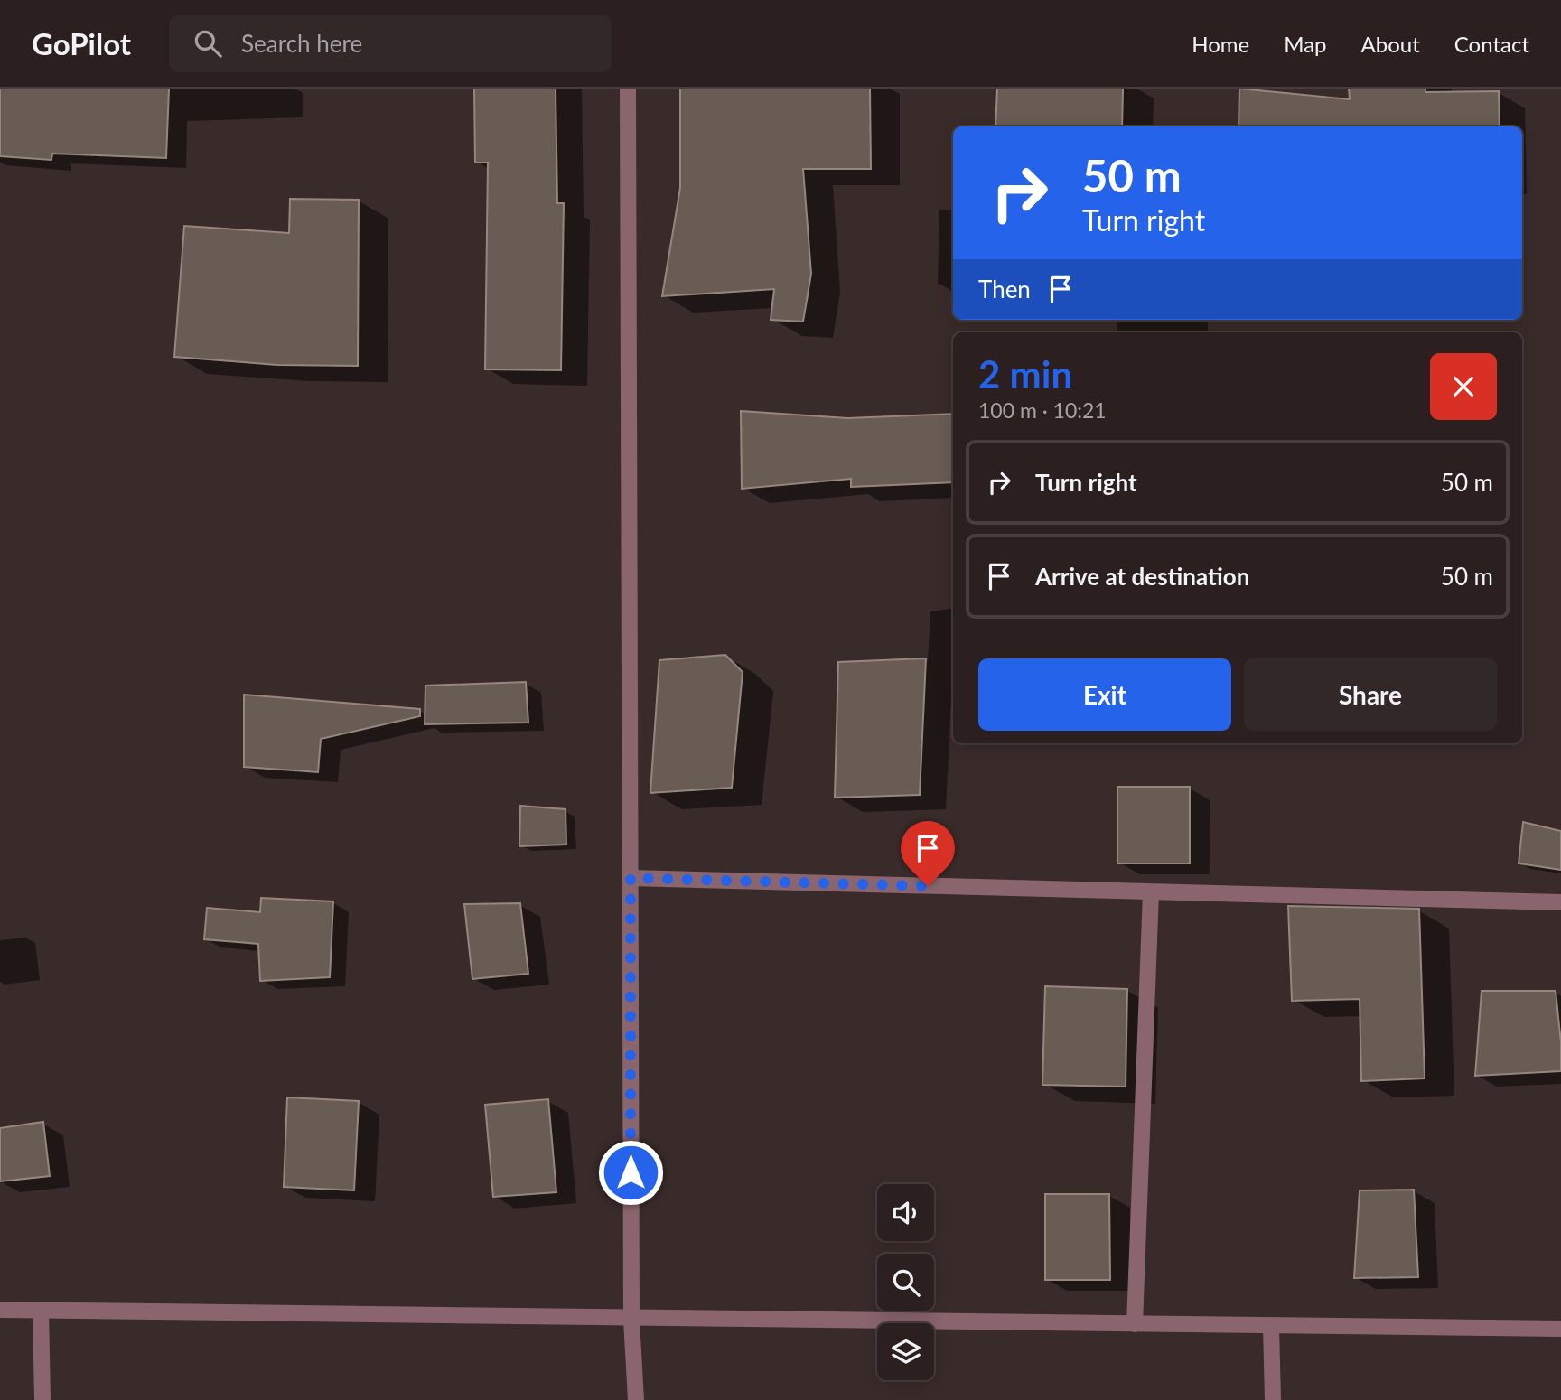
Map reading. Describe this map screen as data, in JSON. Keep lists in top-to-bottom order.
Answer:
{
  "page": {
    "header": "GoPilot",
    "search": "Search here",
    "nav": [
      "Home",
      "Map",
      "About",
      "Contact"
    ],
    "turn": ["50 m", "Turn right"],
    "then": "Then",
    "heading": ["2 min", "100 m · 10:21"],
    "list": [
      {
        "name": "Turn right",
        "value": "50 m"
      },
      {
        "name": "Arrive at destination",
        "value": "50 m"
      }
    ],
    "buttons": ["Exit", "Share"]
  }
}
